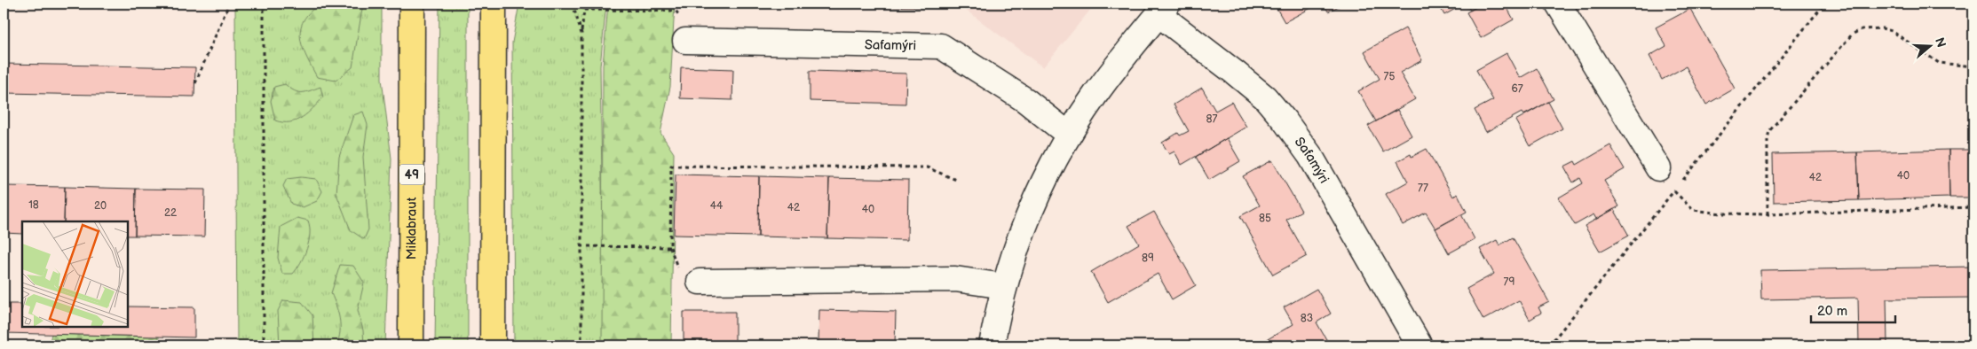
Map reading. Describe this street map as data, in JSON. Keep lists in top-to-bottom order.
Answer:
{
  "streets": {
    "highway": ["49", "Miklabraut"],
    "street": ["Safamýri"]
  },
  "house_numbers": [
    "75",
    "67",
    "87",
    "40",
    "42",
    "77",
    "18",
    "20",
    "44",
    "42",
    "40",
    "22",
    "85",
    "89",
    "79",
    "83"
  ],
  "scale_bar": "20 m",
  "north": "right"
}
